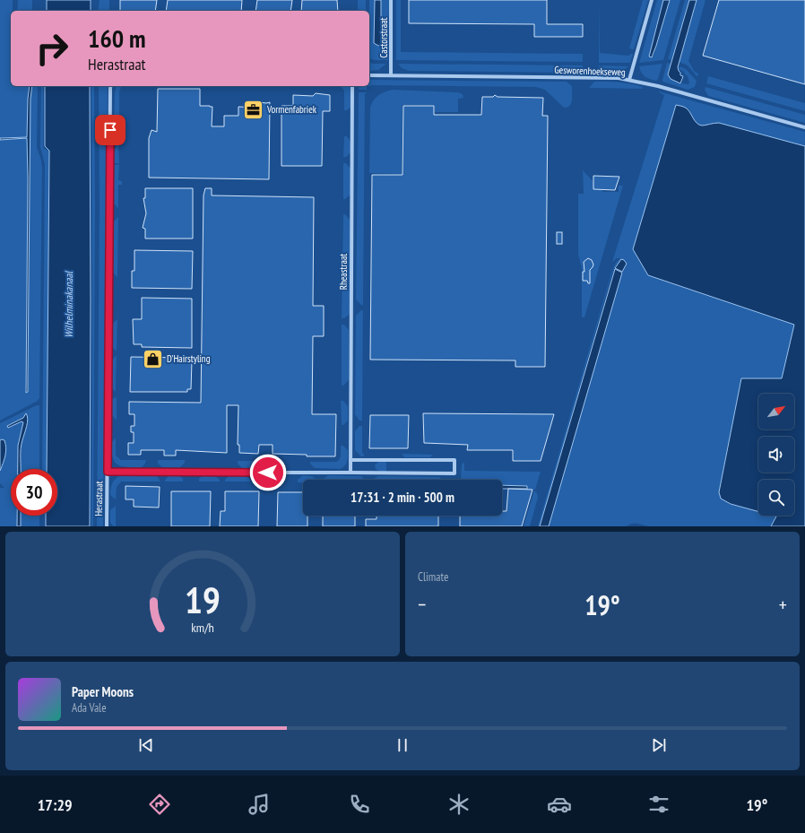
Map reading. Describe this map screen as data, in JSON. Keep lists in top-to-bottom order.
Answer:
{
  "streets": {
    "street": [
      "Castorstraat",
      "Gesworenhoekseweg",
      "Rheastraat",
      "Herastraat"
    ]
  },
  "crossings": [
    ["Castorstraat", "Gesworenhoekseweg"]
  ],
  "water": ["Wilhelminakanaal"],
  "places": {
    "office": ["Vormenfabriek"],
    "shop": ["D'Hairstyling"]
  },
  "north": "top right",
  "page": {
    "turn": ["160 m", "Herastraat"],
    "limit": "30",
    "trip": "17:31 · 2 min · 500 m",
    "tile": "Climate",
    "heat": ["−", "19°", "+"],
    "song": ["Paper Moons", "Ada Vale"],
    "tabs": ["17:29", "19°"],
    "gauge": ["19", "km/h"]
  }
}
